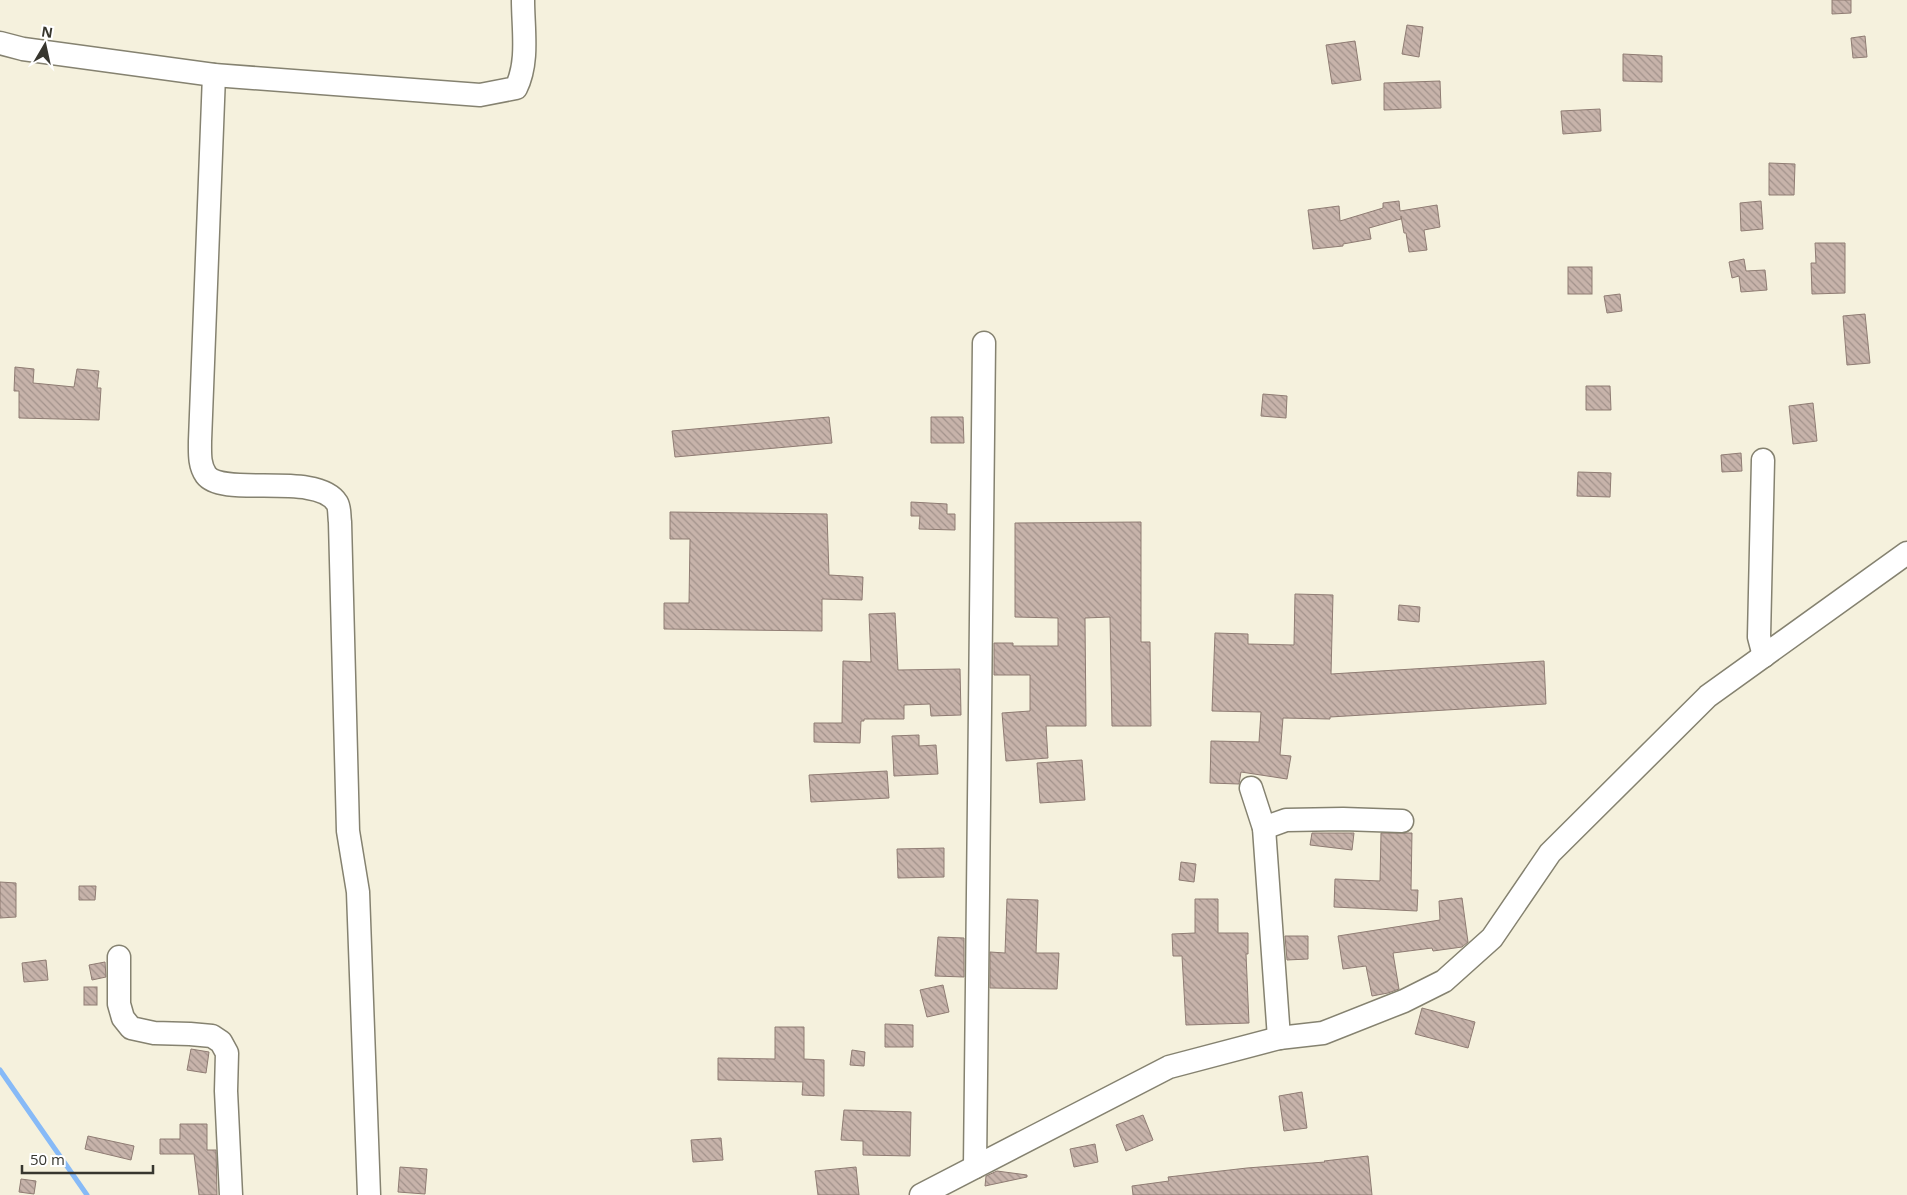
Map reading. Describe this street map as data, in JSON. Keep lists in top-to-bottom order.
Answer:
{
  "scale_bar": "50 m",
  "north": "top"
}
